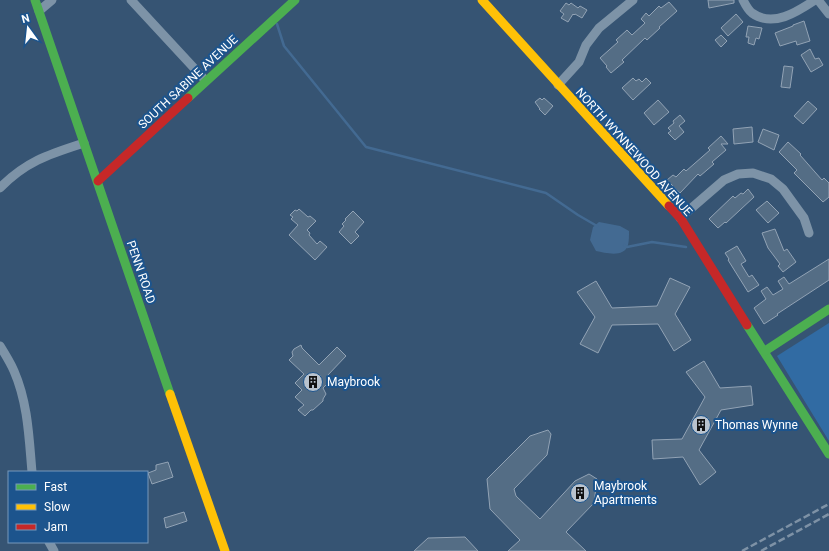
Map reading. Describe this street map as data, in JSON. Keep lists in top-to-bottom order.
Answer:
{
  "streets": {
    "street": ["SOUTH SABINE AVENUE", "NORTH WYNNEWOOD AVENUE", "PENN ROAD"]
  },
  "crossings": [
    ["SOUTH SABINE AVENUE", "PENN ROAD"]
  ],
  "places": {
    "building": ["Maybrook", "Thomas Wynne", "Maybrook Apartments"]
  },
  "legend": ["Fast", "Slow", "Jam"],
  "north": "top"
}
